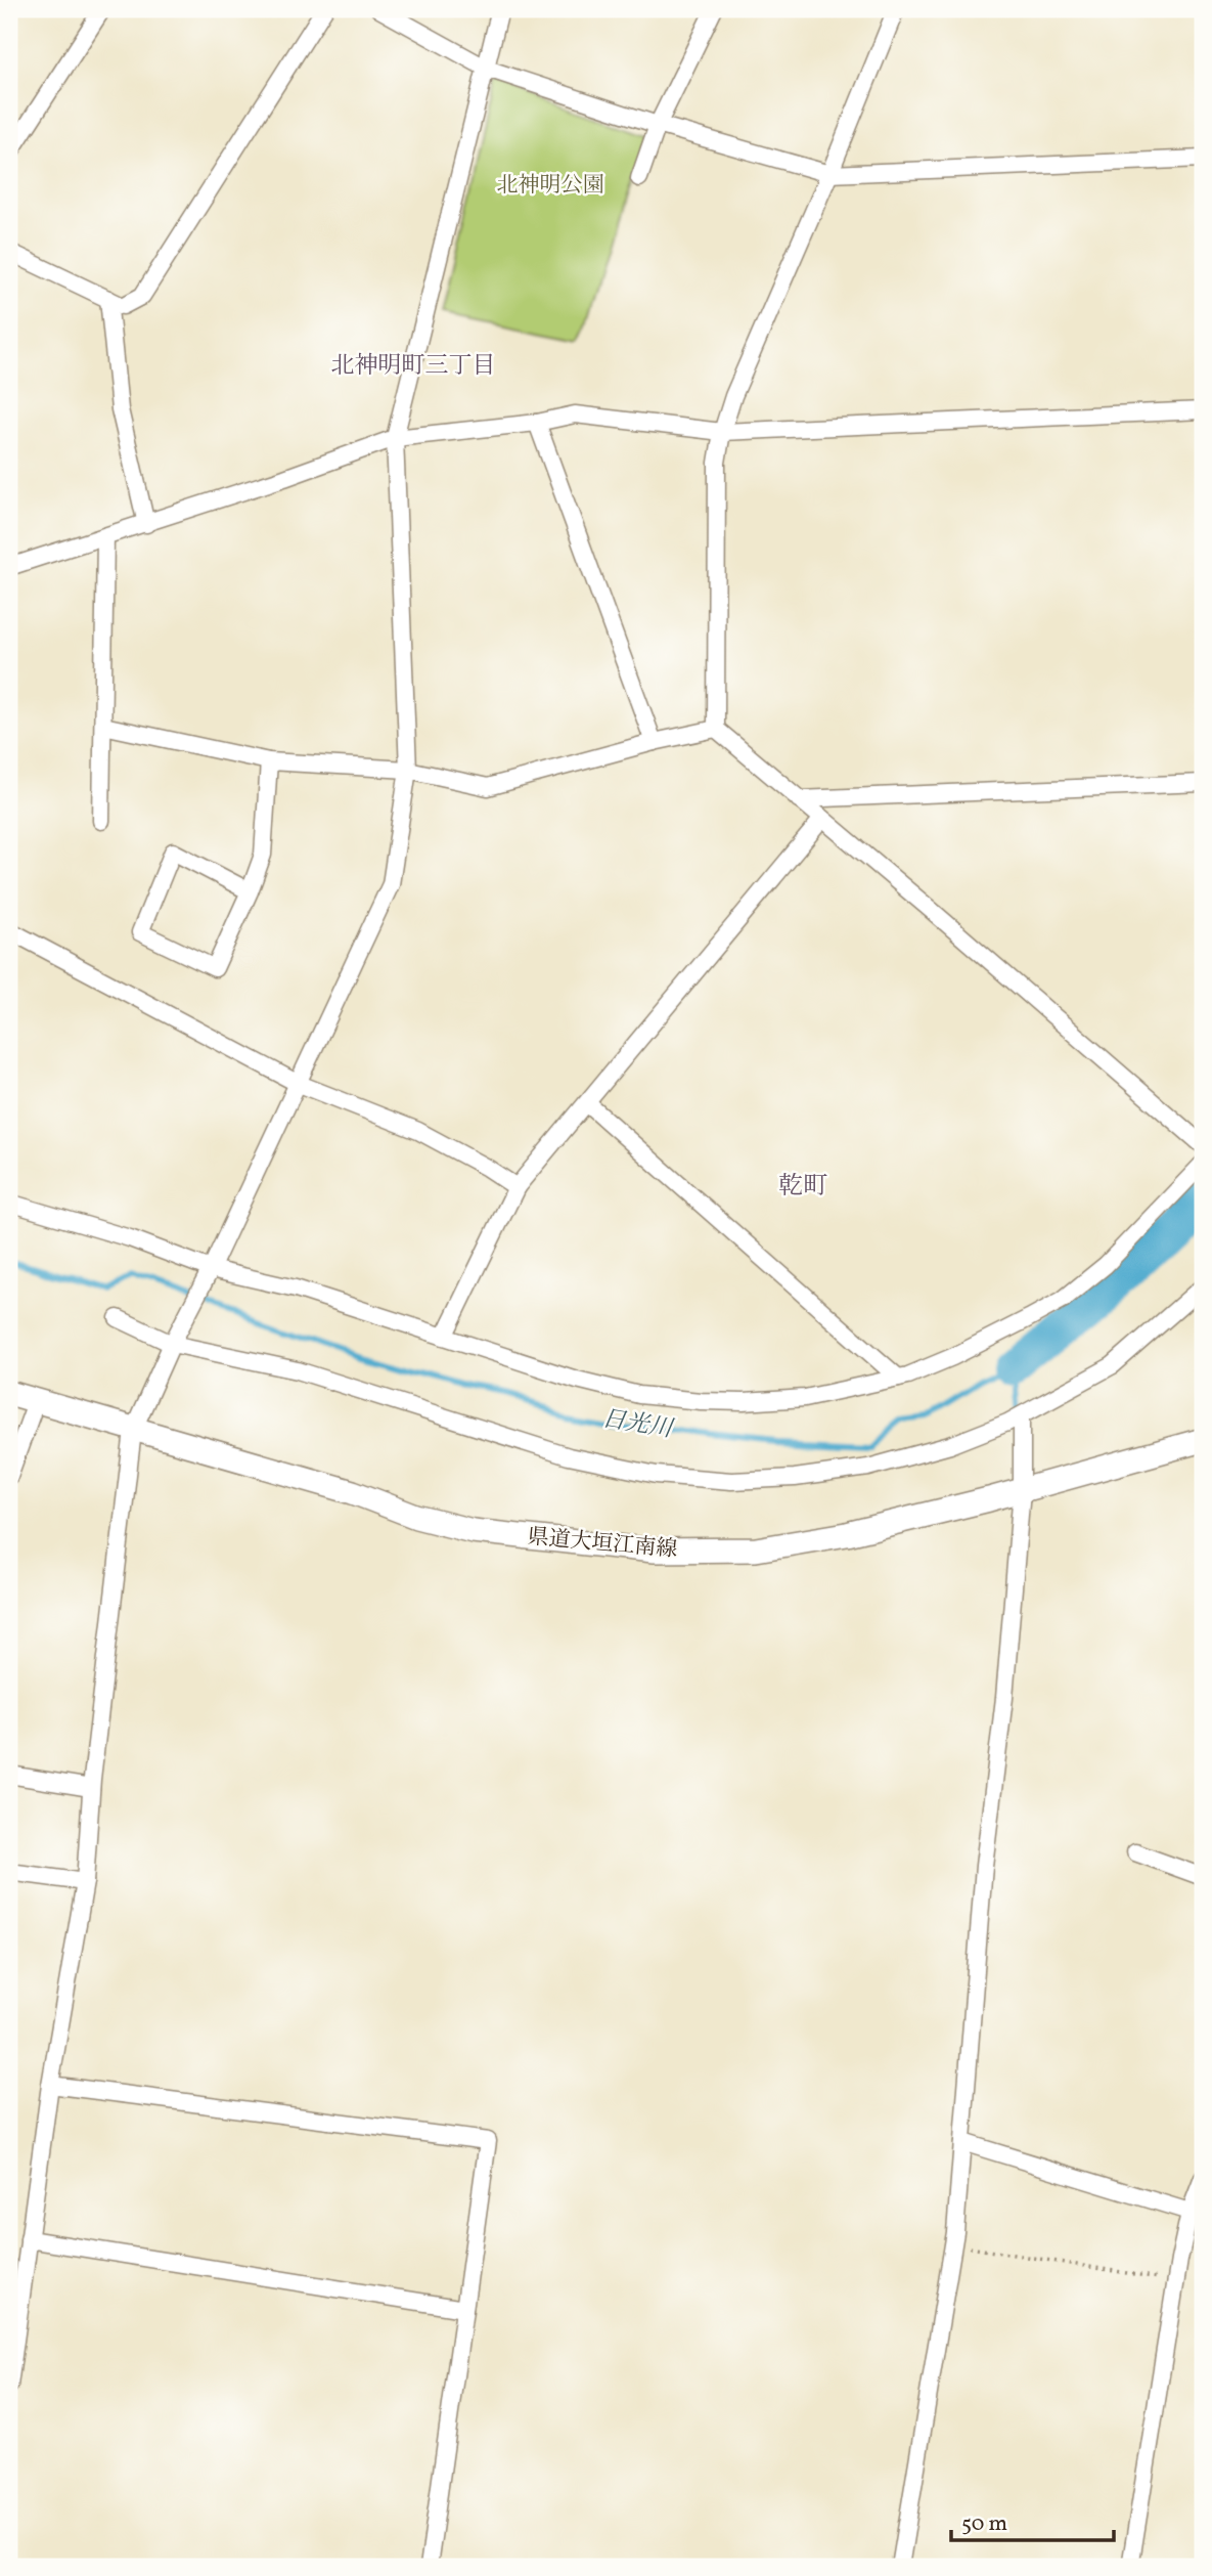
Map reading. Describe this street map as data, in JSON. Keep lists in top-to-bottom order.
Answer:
{
  "streets": {
    "main road": ["県道大垣江南線"]
  },
  "districts": ["北神明町三丁目", "乾町"],
  "water": ["日光川"],
  "parks": ["北神明公園"],
  "scale_bar": "50 m"
}
